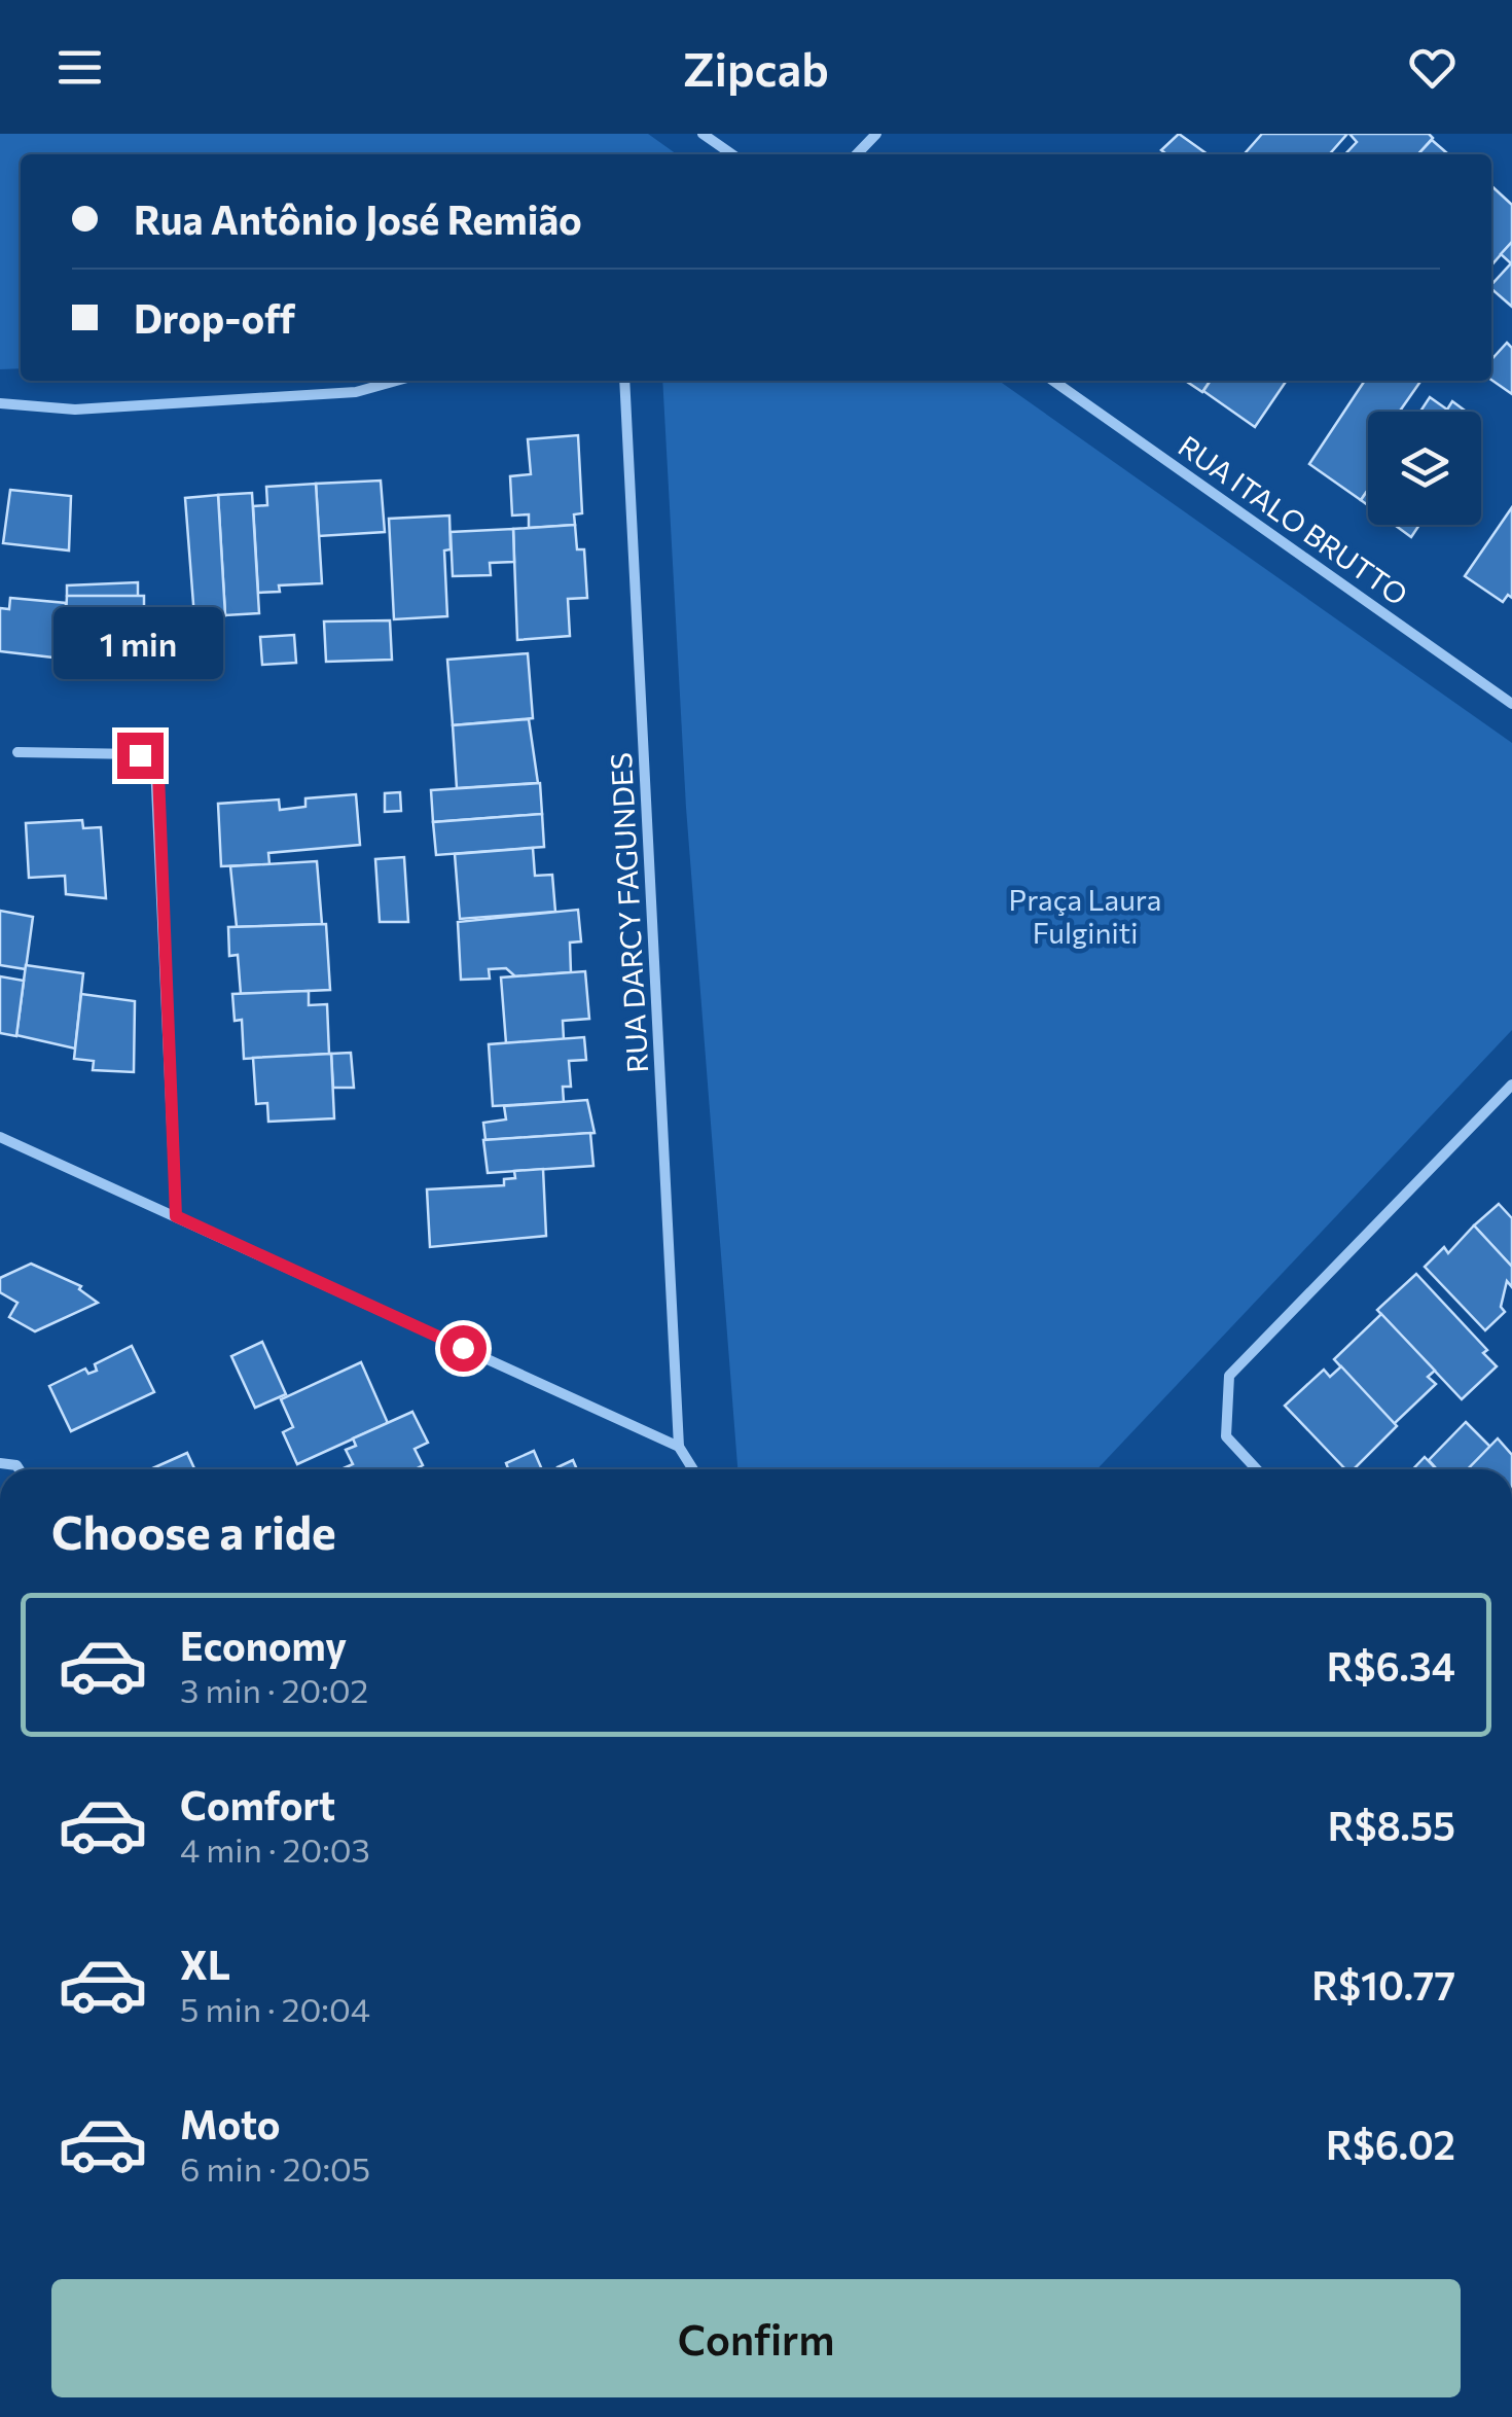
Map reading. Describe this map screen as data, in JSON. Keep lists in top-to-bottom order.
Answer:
{
  "streets": {
    "street": ["RUA ITALO BRUTTO", "RUA DARCY FAGUNDES"]
  },
  "parks": ["Praça Laura Fulginiti"],
  "page": {
    "header": "Zipcab",
    "banner": ["Rua Antônio José Remião", "Drop-off"],
    "bubble": "1 min",
    "heading": "Choose a ride",
    "list": [
      {
        "name": "Economy",
        "note": "3 min · 20:02",
        "value": "R$6.34"
      },
      {
        "name": "Comfort",
        "note": "4 min · 20:03",
        "value": "R$8.55"
      },
      {
        "name": "XL",
        "note": "5 min · 20:04",
        "value": "R$10.77"
      },
      {
        "name": "Moto",
        "note": "6 min · 20:05",
        "value": "R$6.02"
      }
    ],
    "buttons": "Confirm"
  }
}
